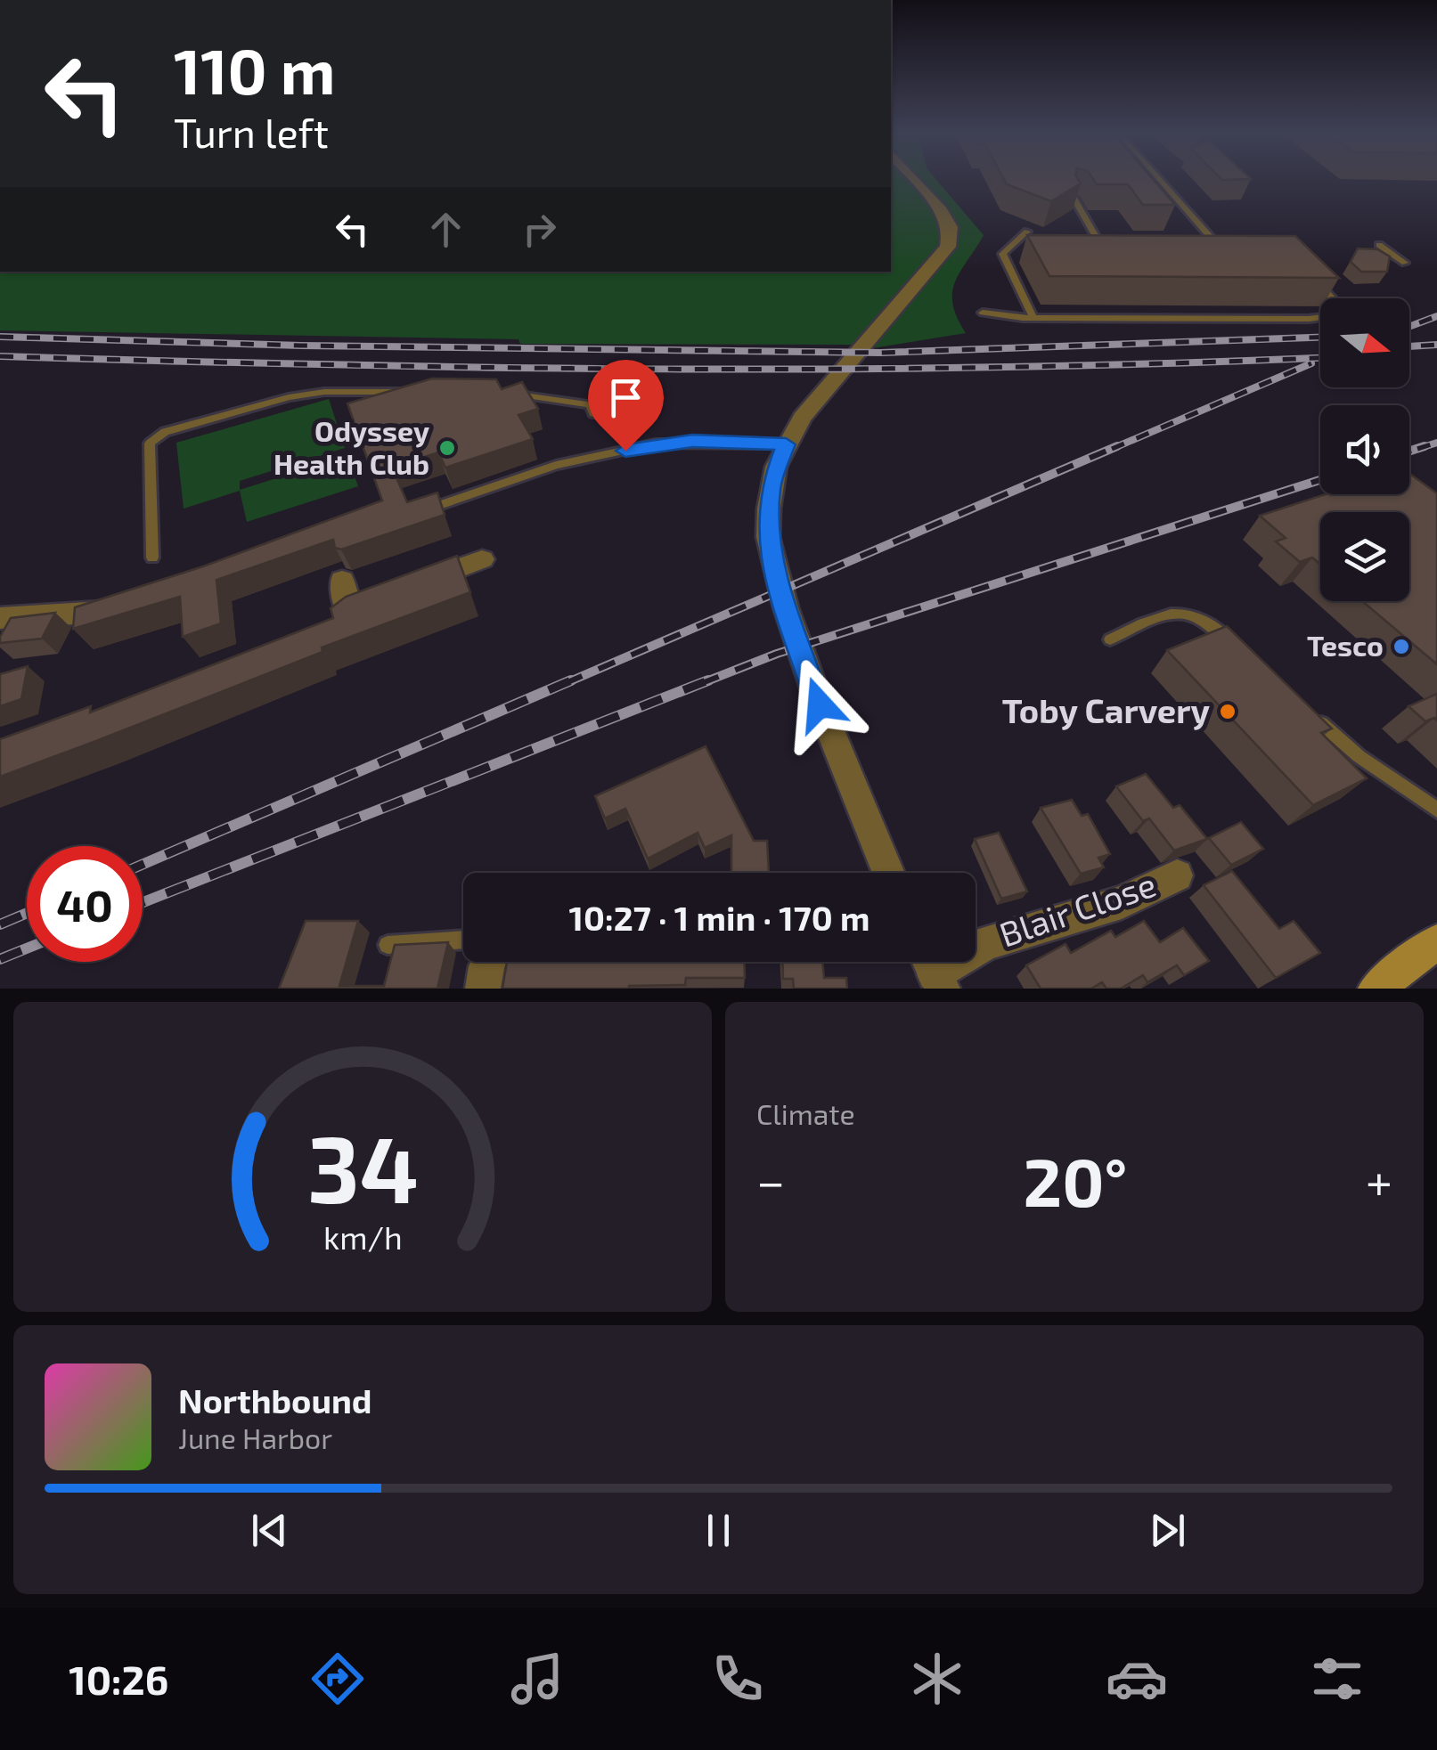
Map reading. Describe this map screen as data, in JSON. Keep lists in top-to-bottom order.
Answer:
{
  "streets": {
    "street": ["Blair Close"]
  },
  "places": ["Odyssey Health Club", "Tesco", "Toby Carvery"],
  "north": "right",
  "page": {
    "turn": ["110 m", "Turn left"],
    "limit": "40",
    "trip": "10:27 · 1 min · 170 m",
    "tile": "Climate",
    "heat": ["−", "20°", "+"],
    "song": ["Northbound", "June Harbor"],
    "tabs": "10:26",
    "gauge": ["34", "km/h"]
  }
}
